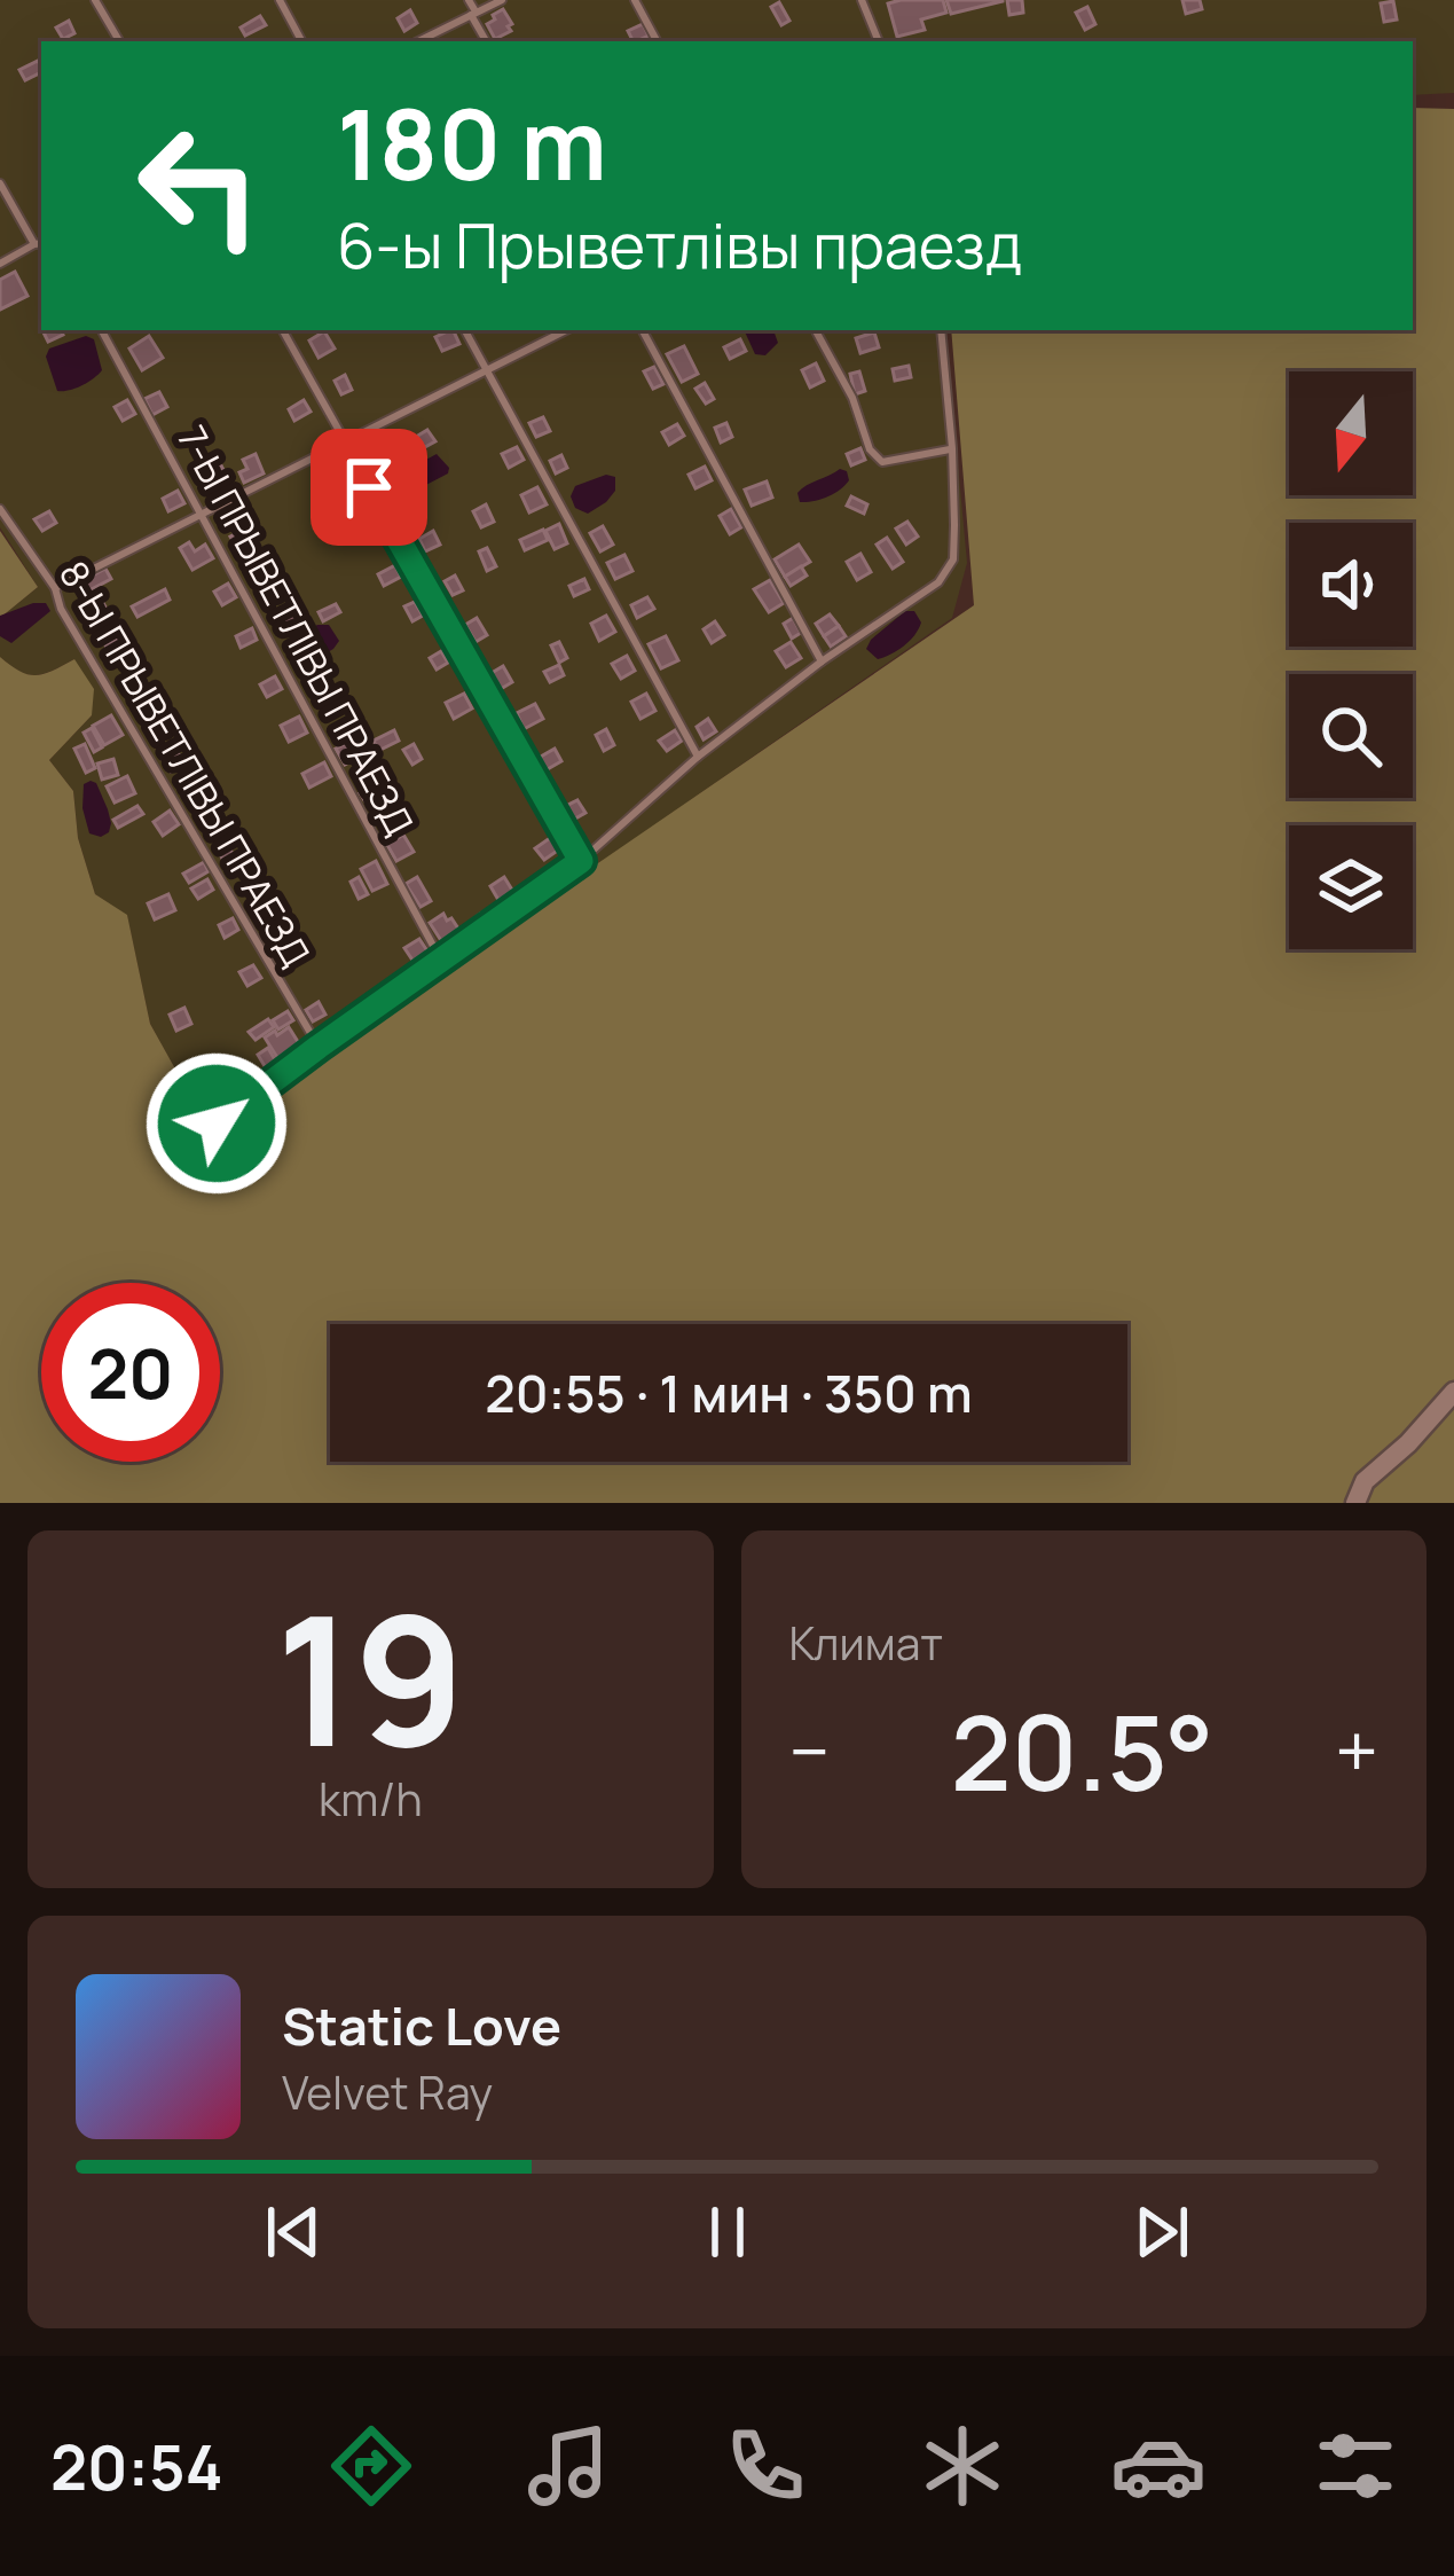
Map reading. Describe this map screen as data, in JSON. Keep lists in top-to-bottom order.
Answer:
{
  "streets": {
    "lane": ["7-Ы ПРЫВЕТЛІВЫ ПРАЕЗД", "8-Ы ПРЫВЕТЛІВЫ ПРАЕЗД"]
  },
  "north": "bottom",
  "page": {
    "turn": ["180 m", "6-ы Прыветлівы праезд"],
    "limit": "20",
    "trip": "20:55 · 1 мин · 350 m",
    "tile": [
      ["19", "km/h"],
      "Климат"
    ],
    "heat": ["−", "20.5°", "+"],
    "song": ["Static Love", "Velvet Ray"],
    "tabs": "20:54"
  }
}
